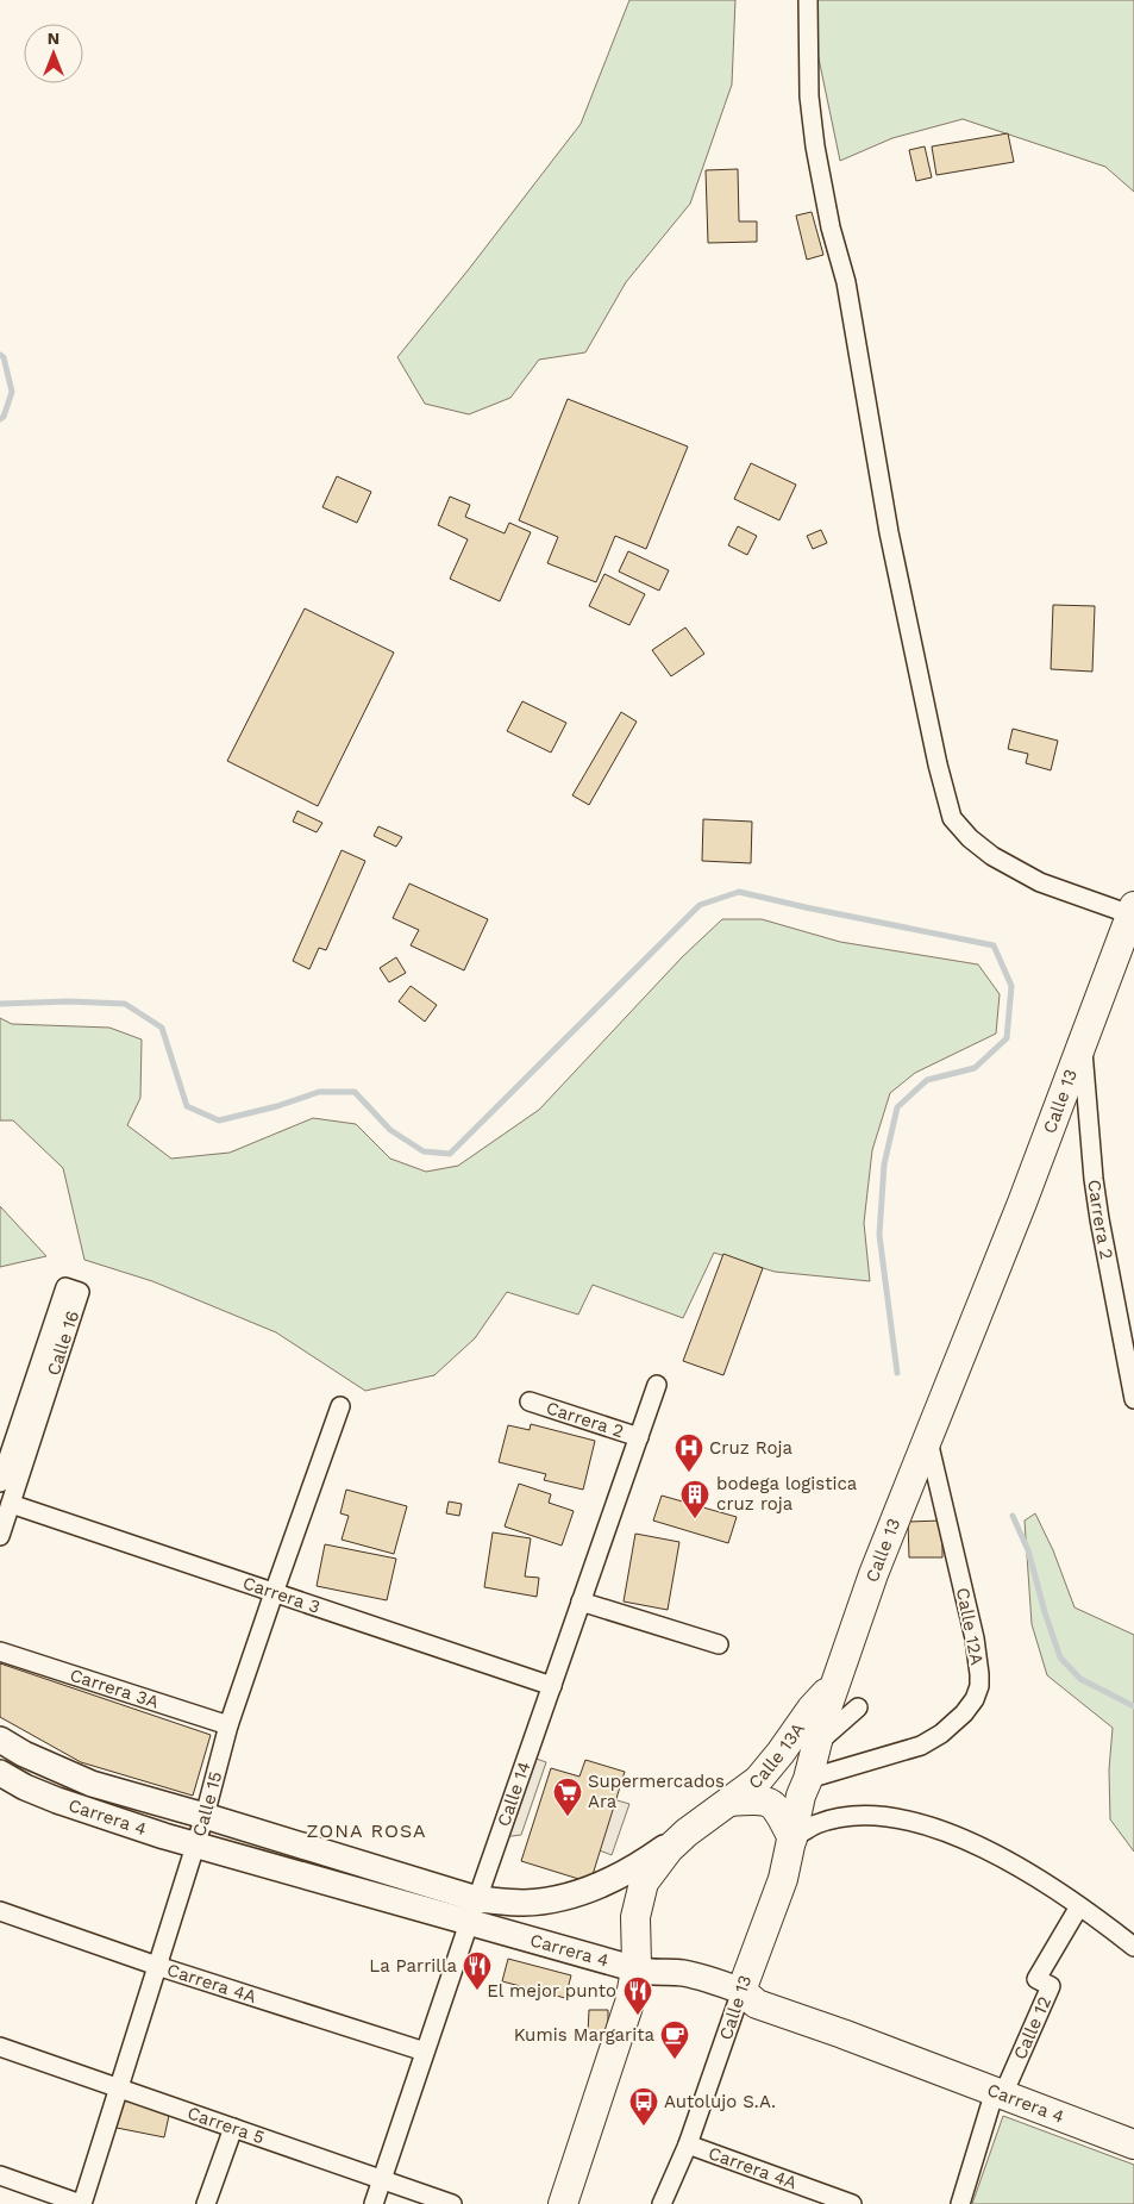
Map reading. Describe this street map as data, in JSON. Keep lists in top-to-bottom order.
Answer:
{
  "streets": {
    "main road": ["Calle 13", "Calle 13A", "Carrera 4"],
    "street": [
      "Carrera 2",
      "Calle 16",
      "Carrera 3",
      "Calle 12A",
      "Carrera 3A",
      "Calle 14",
      "Calle 15",
      "Carrera 4A",
      "Calle 12",
      "Carrera 5"
    ]
  },
  "crossings": [
    ["Calle 13", "Carrera 2"],
    ["Calle 13", "Calle 12A"],
    ["Calle 13", "Calle 13A"],
    ["Calle 13", "Carrera 4"],
    ["Calle 13", "Carrera 4A"],
    ["Carrera 2", "Calle 14"],
    ["Calle 16", "Carrera 3"],
    ["Carrera 3", "Calle 14"],
    ["Carrera 3", "Calle 15"],
    ["Carrera 3A", "Calle 15"],
    ["Calle 13A", "Carrera 4"],
    ["Calle 14", "Carrera 4"],
    ["Calle 14", "Carrera 4A"],
    ["Calle 14", "Carrera 5"],
    ["Calle 15", "Carrera 4"],
    ["Calle 15", "Carrera 4A"],
    ["Calle 15", "Carrera 5"],
    ["Carrera 4", "Calle 12"]
  ],
  "districts": ["ZONA ROSA"],
  "places": {
    "hospital": ["Cruz Roja"],
    "building": ["bodega logistica cruz roja"],
    "supermarket": ["Supermercados Ara"],
    "restaurant": ["La Parrilla", "El mejor punto"],
    "cafe": ["Kumis Margarita"],
    "bus stop": ["Autolujo S.A."]
  },
  "north": "top"
}
